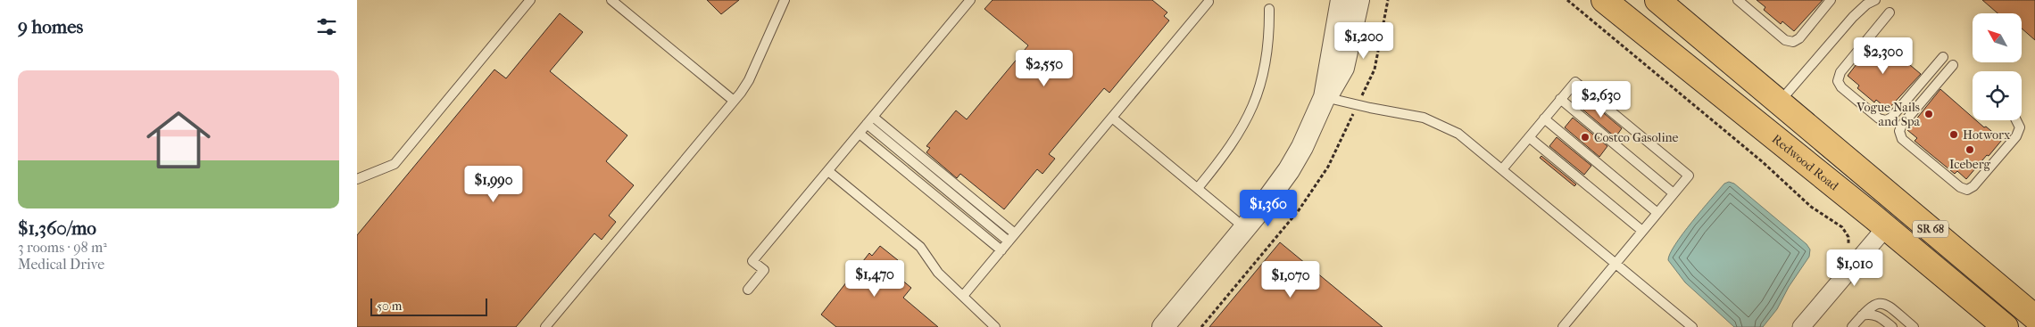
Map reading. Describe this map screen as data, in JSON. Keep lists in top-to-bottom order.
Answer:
{
  "streets": {
    "main road": ["Redwood Road", "SR 68"]
  },
  "places": [
    "Vogue Nails and Spa",
    "Hotworx",
    "Costco Gasoline",
    "Iceberg"
  ],
  "scale_bar": "50 m",
  "north": "top left",
  "page": {
    "heading": "9 homes",
    "price": [
      "$1,200",
      "$2,300",
      "$2,550",
      "$2,630",
      "$1,990",
      "$1,360",
      "$1,010",
      "$1,470",
      "$1,070"
    ],
    "list": [
      {
        "name": "$1,360/mo",
        "note": "3 rooms · 98 m² · Medical Drive"
      }
    ],
    "scale": "50 m"
  }
}
